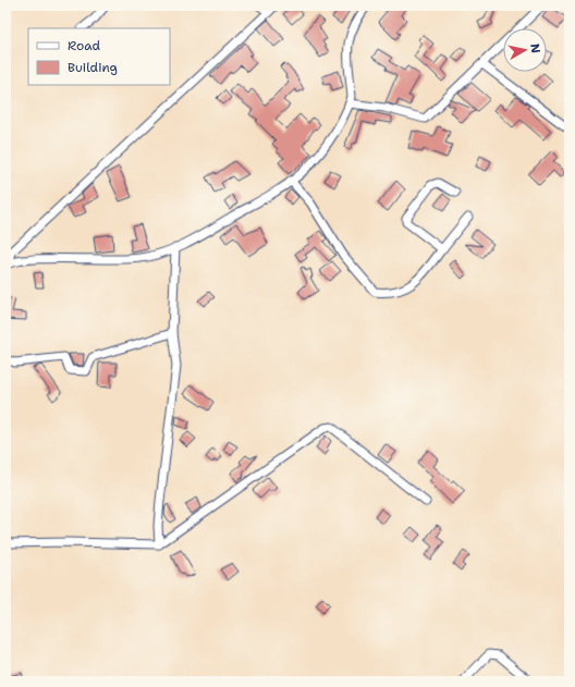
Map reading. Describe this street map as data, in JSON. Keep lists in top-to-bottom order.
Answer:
{
  "legend": ["Road", "Building"],
  "north": "right"
}
